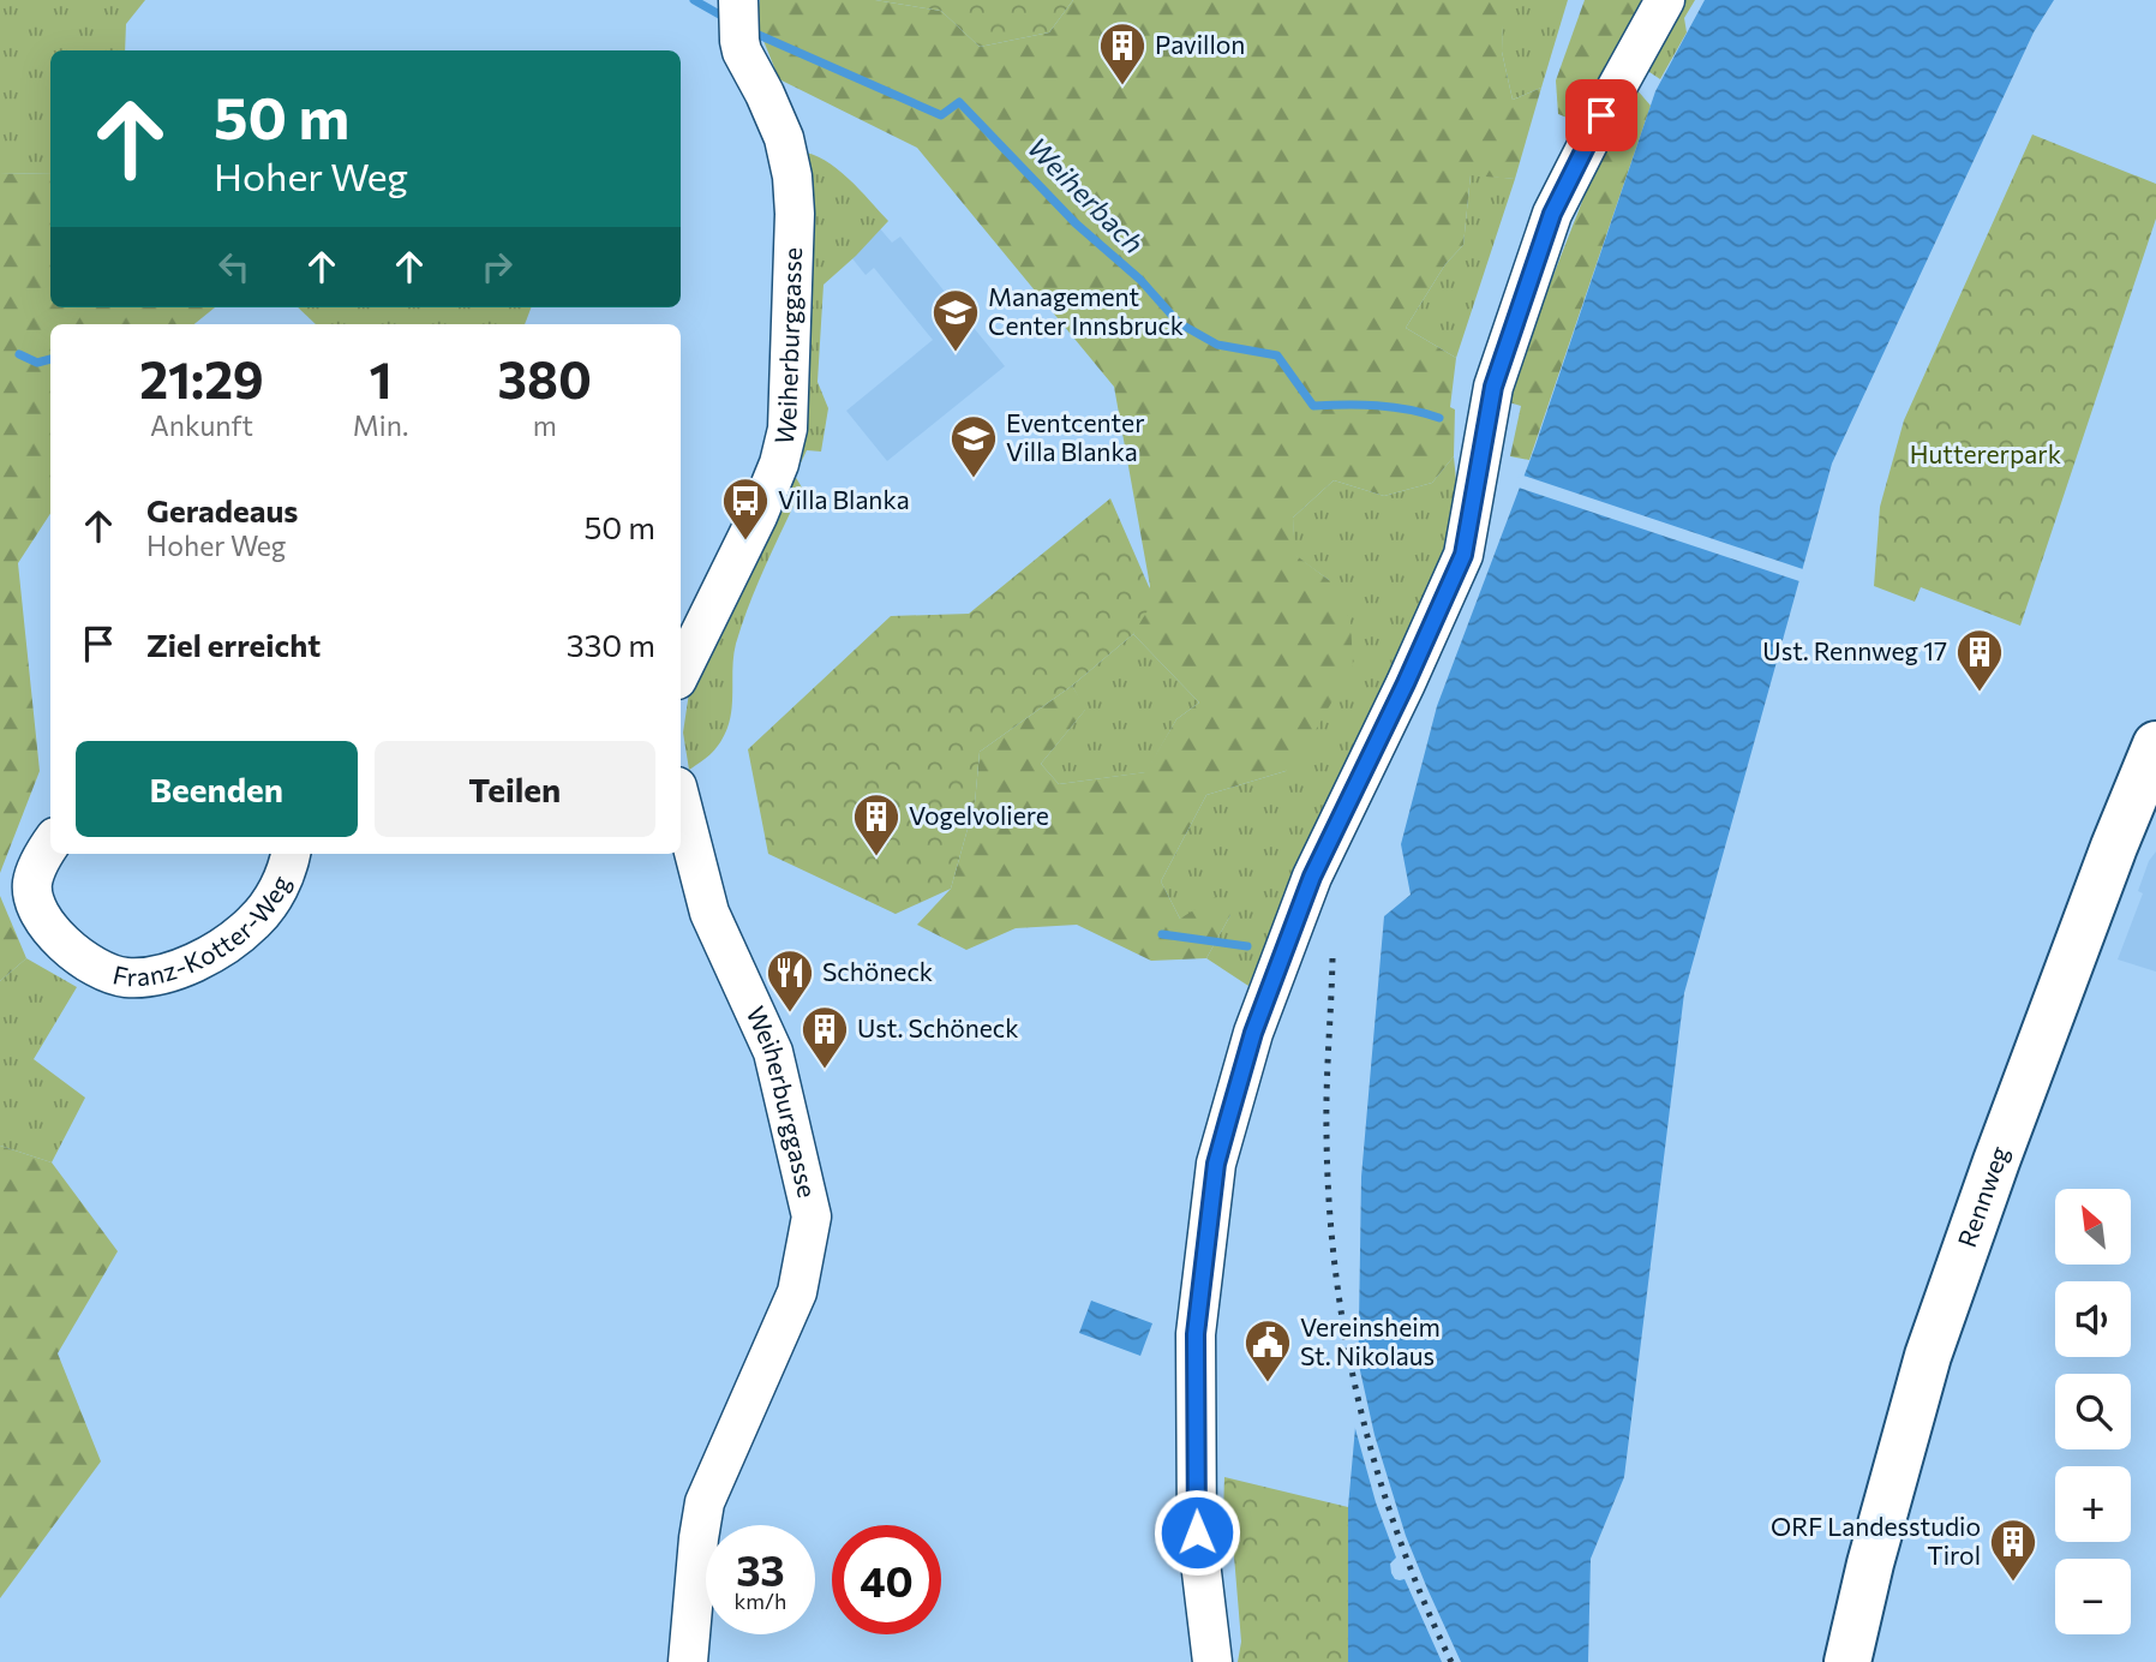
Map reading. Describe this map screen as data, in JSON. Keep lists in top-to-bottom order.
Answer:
{
  "streets": {
    "main road": ["Rennweg"],
    "street": ["Weiherburggasse", "Franz-Kotter-Weg"]
  },
  "water": ["Weiherbach"],
  "parks": ["Huttererpark"],
  "places": {
    "building": [
      "Pavillon",
      "Ust. Rennweg 17",
      "Vogelvoliere",
      "Ust. Schöneck",
      "ORF Landesstudio Tirol"
    ],
    "school or university": ["Management Center Innsbruck", "Eventcenter Villa Blanka"],
    "bus stop": ["Villa Blanka"],
    "restaurant": ["Schöneck"],
    "public building": ["Vereinsheim St. Nikolaus"]
  },
  "north": "top left",
  "page": {
    "turn": ["50 m", "Hoher Weg"],
    "eta": [
      "21:29",
      "Ankunft",
      "1",
      "Min.",
      "380",
      "m"
    ],
    "list": [
      {
        "name": "Geradeaus",
        "note": "Hoher Weg",
        "value": "50 m"
      },
      {
        "name": "Ziel erreicht",
        "value": "330 m"
      }
    ],
    "buttons": ["Beenden", "Teilen"],
    "map_buttons": ["+", "−"],
    "speed": "33 km/h",
    "limit": "40"
  }
}
